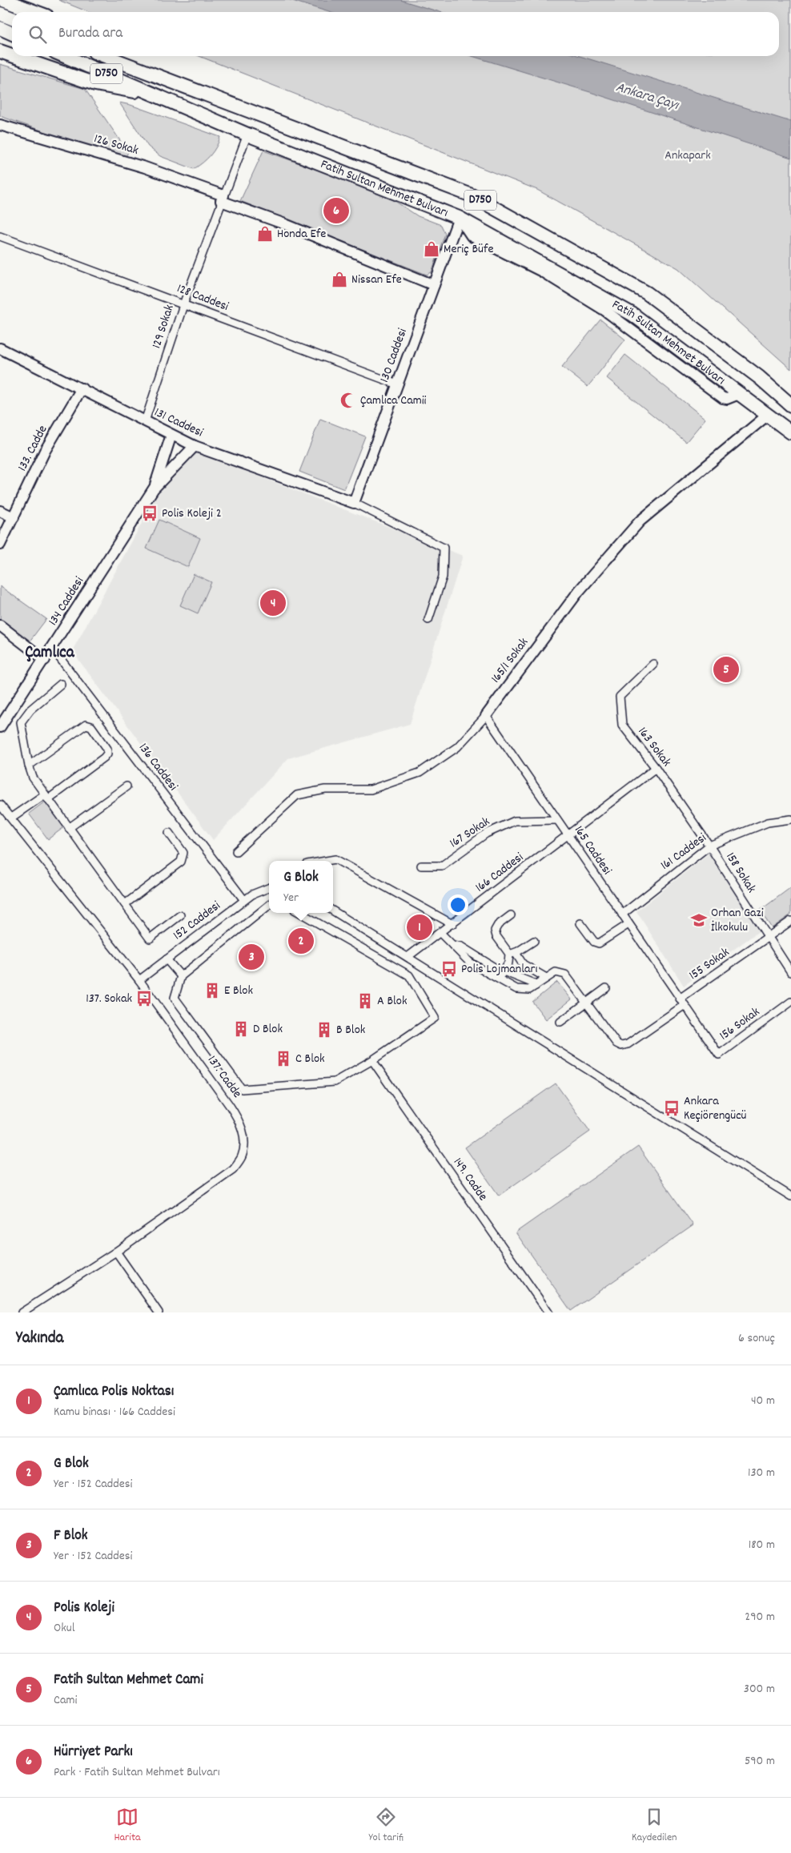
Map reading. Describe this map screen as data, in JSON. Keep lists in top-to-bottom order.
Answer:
{
  "streets": {
    "highway": ["D750", "Fatih Sultan Mehmet Bulvarı"],
    "street": [
      "126 Sokak",
      "128 Caddesi",
      "129 Sokak",
      "130 Caddesi",
      "131 Caddesi",
      "133. Cadde",
      "134 Caddesi",
      "165/1 Sokak",
      "163 Sokak",
      "136 Caddesi",
      "167 Sokak",
      "165 Caddesi",
      "161 Caddesi",
      "166 Caddesi",
      "158 Sokak",
      "152 Caddesi",
      "155 Sokak",
      "156 Sokak",
      "137. Cadde",
      "149. Cadde"
    ]
  },
  "crossings": [
    ["126 Sokak", "129 Sokak"],
    ["126 Sokak", "130 Caddesi"],
    ["Fatih Sultan Mehmet Bulvarı", "129 Sokak"],
    ["Fatih Sultan Mehmet Bulvarı", "130 Caddesi"],
    ["Fatih Sultan Mehmet Bulvarı", "165/1 Sokak"],
    ["128 Caddesi", "129 Sokak"],
    ["128 Caddesi", "130 Caddesi"],
    ["129 Sokak", "131 Caddesi"],
    ["130 Caddesi", "131 Caddesi"],
    ["131 Caddesi", "133. Cadde"],
    ["131 Caddesi", "134 Caddesi"],
    ["134 Caddesi", "136 Caddesi"],
    ["165/1 Sokak", "165 Caddesi"],
    ["163 Sokak", "161 Caddesi"],
    ["163 Sokak", "166 Caddesi"],
    ["163 Sokak", "158 Sokak"],
    ["136 Caddesi", "152 Caddesi"],
    ["167 Sokak", "165 Caddesi"],
    ["165 Caddesi", "161 Caddesi"],
    ["165 Caddesi", "166 Caddesi"],
    ["165 Caddesi", "155 Sokak"],
    ["165 Caddesi", "156 Sokak"],
    ["161 Caddesi", "158 Sokak"],
    ["158 Sokak", "155 Sokak"],
    ["152 Caddesi", "137. Cadde"],
    ["155 Sokak", "156 Sokak"]
  ],
  "districts": ["Çamlıca"],
  "water": ["Ankara Çayı"],
  "parks": ["Ankapark"],
  "places": {
    "shop": ["Honda Efe", "Meriç Büfe", "Nissan Efe"],
    "mosque": ["Çamlıca Camii"],
    "bus stop": [
      "Polis Koleji 2",
      "Polis Lojmanları",
      "137. Sokak",
      "Ankara Keçiörengücü"
    ],
    "school or university": ["Orhan Gazi İlkokulu"],
    "building": [
      "E Blok",
      "A Blok",
      "D Blok",
      "B Blok",
      "C Blok"
    ]
  },
  "page": {
    "search": "Burada ara",
    "pins": [
      "6",
      "4",
      "5",
      "1",
      "2",
      "3"
    ],
    "popup": ["G Blok", "Yer"],
    "heading": ["Yakında", "6 sonuç"],
    "list": [
      {
        "mark": "1",
        "name": "Çamlıca Polis Noktası",
        "note": "Kamu binası · 166 Caddesi",
        "value": "40 m"
      },
      {
        "mark": "2",
        "name": "G Blok",
        "note": "Yer · 152 Caddesi",
        "value": "130 m"
      },
      {
        "mark": "3",
        "name": "F Blok",
        "note": "Yer · 152 Caddesi",
        "value": "180 m"
      },
      {
        "mark": "4",
        "name": "Polis Koleji",
        "note": "Okul",
        "value": "290 m"
      },
      {
        "mark": "5",
        "name": "Fatih Sultan Mehmet Cami",
        "note": "Cami",
        "value": "300 m"
      },
      {
        "mark": "6",
        "name": "Hürriyet Parkı",
        "note": "Park · Fatih Sultan Mehmet Bulvarı",
        "value": "590 m"
      }
    ],
    "nav": ["Harita", "Yol tarifi", "Kaydedilen"]
  }
}
